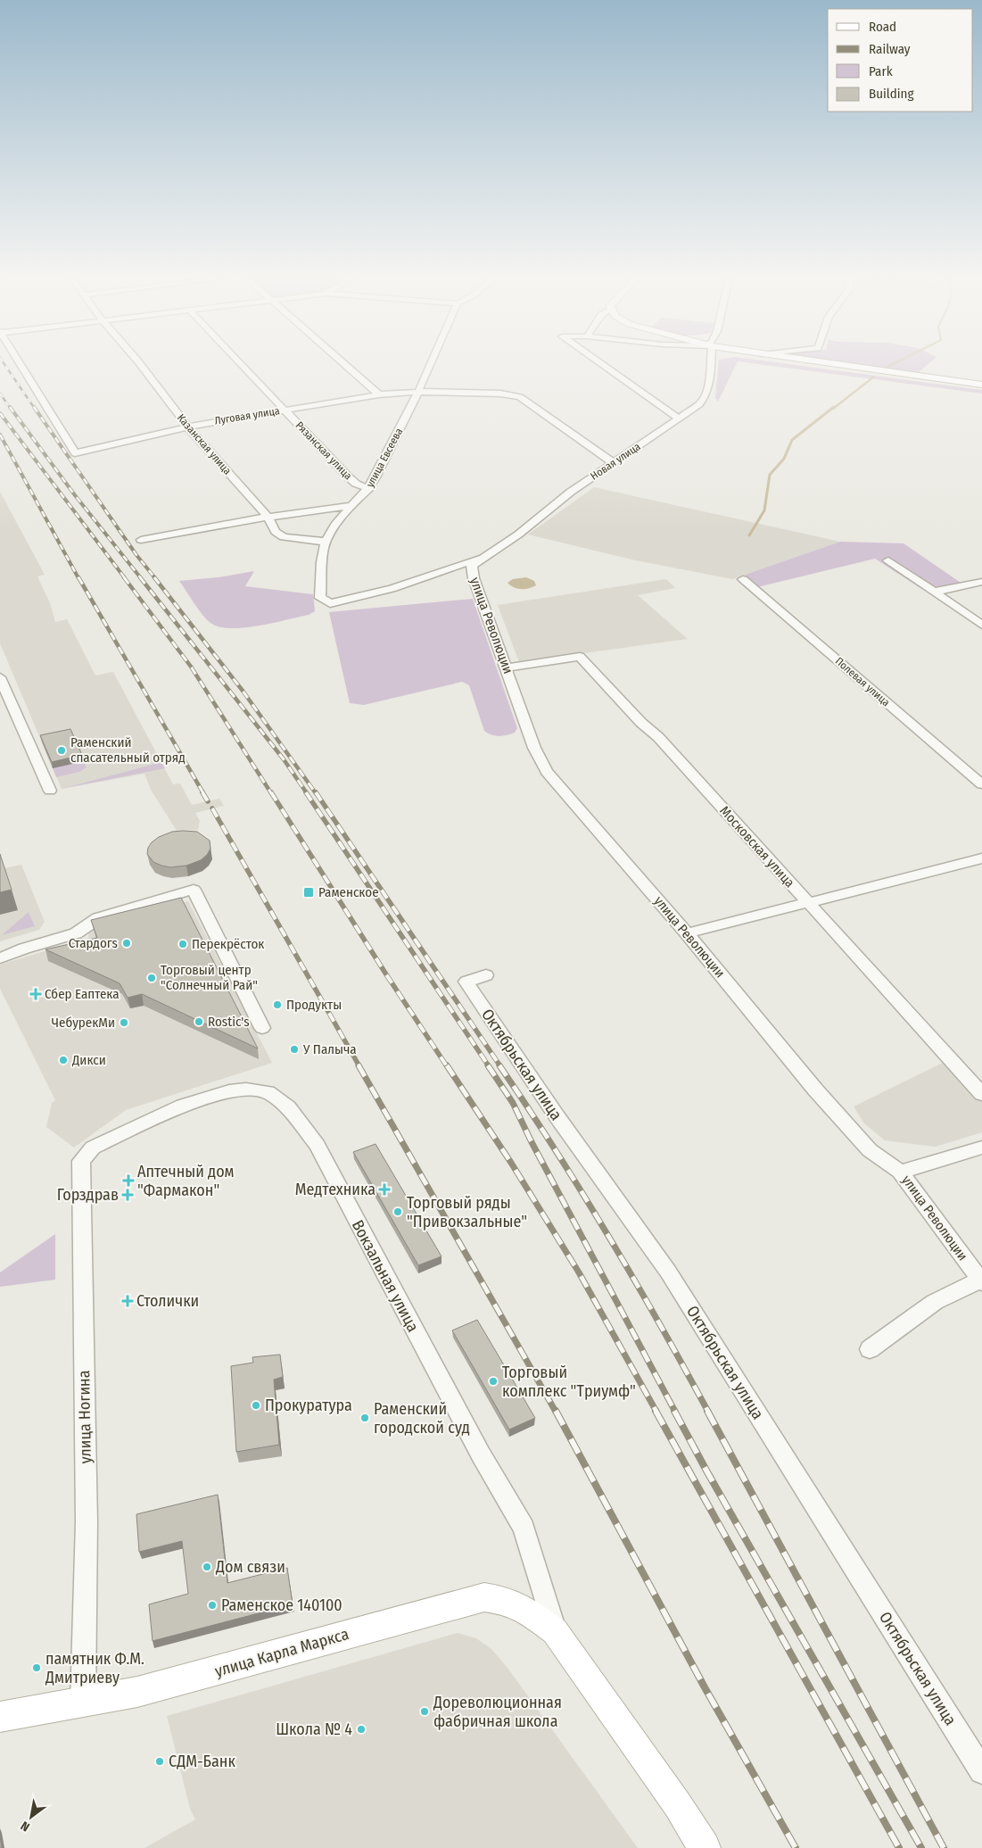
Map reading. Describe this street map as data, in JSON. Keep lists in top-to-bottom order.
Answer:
{
  "streets": {
    "main road": ["улица Карла Маркса"],
    "street": [
      "Луговая улица",
      "Казанская улица",
      "Рязанская улица",
      "улица Евсеева",
      "Новая улица",
      "улица Революции",
      "Полевая улица",
      "Московская улица",
      "Октябрьская улица",
      "Вокзальная улица",
      "улица Ногина"
    ]
  },
  "crossings": [
    ["Луговая улица", "Казанская улица"],
    ["Луговая улица", "Рязанская улица"],
    ["Луговая улица", "улица Евсеева"],
    ["Луговая улица", "Новая улица"],
    ["Казанская улица", "улица Евсеева"],
    ["Рязанская улица", "улица Евсеева"],
    ["Новая улица", "улица Революции"],
    ["улица Революции", "Московская улица"],
    ["Вокзальная улица", "улица Ногина"],
    ["Вокзальная улица", "улица Карла Маркса"],
    ["улица Ногина", "улица Карла Маркса"]
  ],
  "places": {
    "other": [
      "Раменский спасательный отряд",
      "Стардогs",
      "Перекрёсток",
      "Торговый центр \"Солнечный Рай\"",
      "Продукты",
      "Rostic's",
      "ЧебурекМи",
      "У Палыча",
      "Дикси",
      "Торговый ряды \"Привокзальные\"",
      "Торговый комплекс \"Триумф\"",
      "Прокуратура",
      "Раменский городской суд",
      "Дом связи",
      "Раменское 140100",
      "памятник Ф.М. Дмитриеву",
      "Дореволюционная фабричная школа",
      "Школа № 4",
      "СДМ-Банк"
    ],
    "transit": ["Раменское"],
    "health": [
      "Сбер Еаптека",
      "Аптечный дом \"Фармакон\"",
      "Медтехника",
      "Горздрав",
      "Столички"
    ]
  },
  "legend": [
    "Road",
    "Railway",
    "Park",
    "Building"
  ],
  "north": "bottom left"
}
